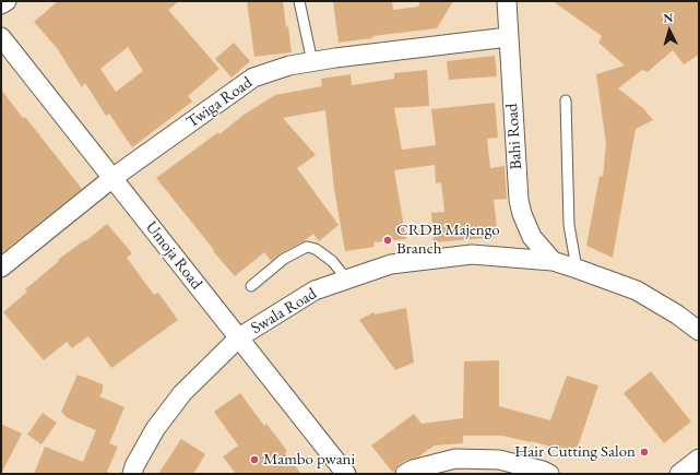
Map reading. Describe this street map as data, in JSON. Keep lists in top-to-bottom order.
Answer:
{
  "streets": {
    "street": [
      "Twiga Road",
      "Bahi Road",
      "Umoja Road",
      "Swala Road"
    ]
  },
  "crossings": [
    ["Twiga Road", "Bahi Road"],
    ["Twiga Road", "Umoja Road"],
    ["Bahi Road", "Swala Road"],
    ["Umoja Road", "Swala Road"]
  ],
  "places": ["CRDB Majengo Branch", "Hair Cutting Salon", "Mambo pwani"],
  "north": "top"
}
